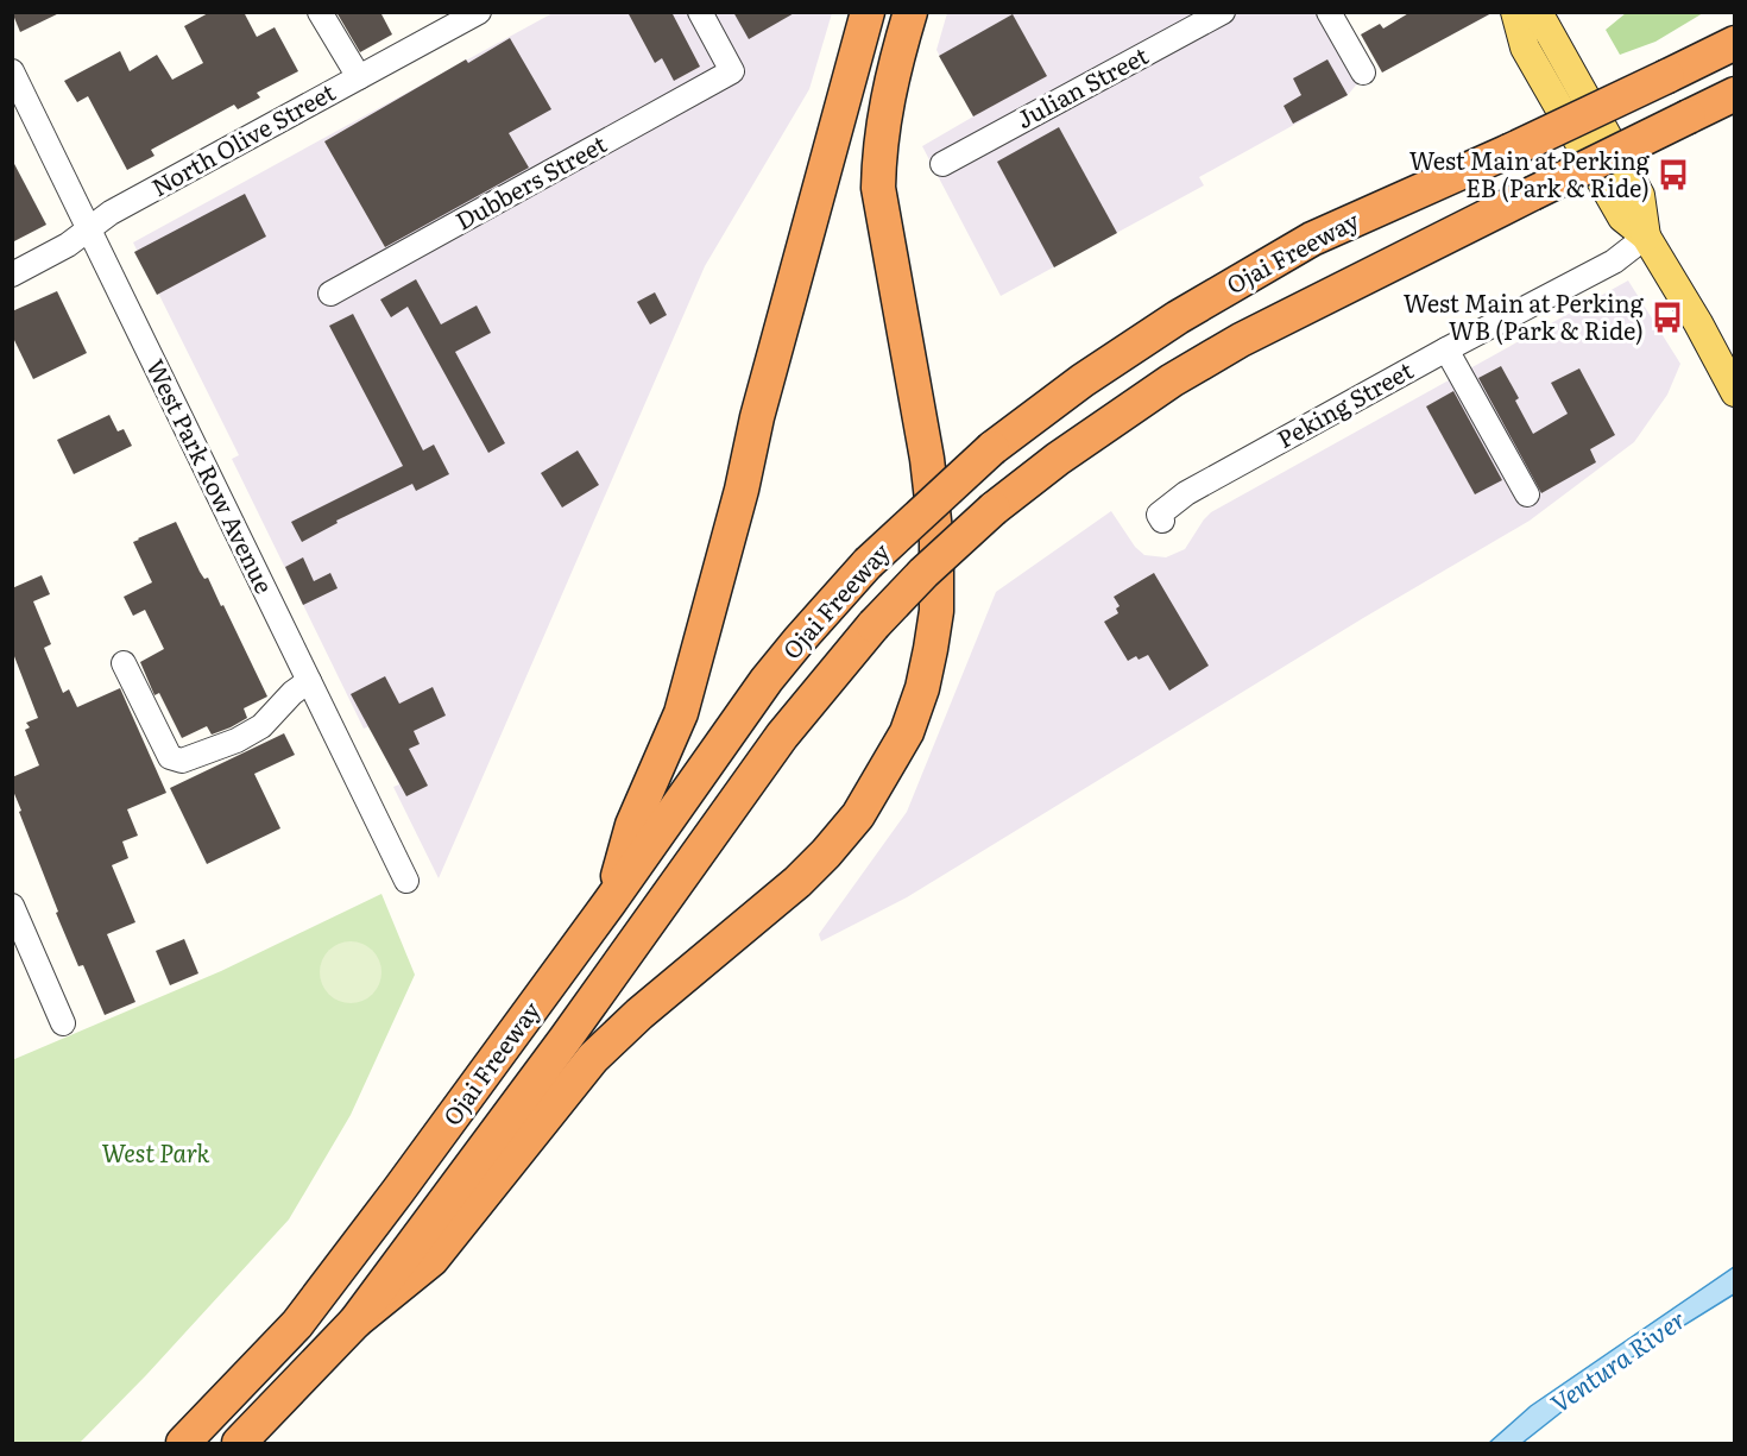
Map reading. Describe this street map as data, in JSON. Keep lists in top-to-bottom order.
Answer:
{
  "streets": {
    "highway": ["Ojai Freeway"],
    "street": [
      "Julian Street",
      "North Olive Street",
      "Dubbers Street",
      "Peking Street",
      "West Park Row Avenue"
    ]
  },
  "crossings": [
    ["North Olive Street", "West Park Row Avenue"]
  ],
  "water": ["Ventura River"],
  "parks": ["West Park"],
  "places": {
    "bus stop": ["West Main at Perking EB (Park & Ride)", "West Main at Perking WB (Park & Ride)"]
  }
}
